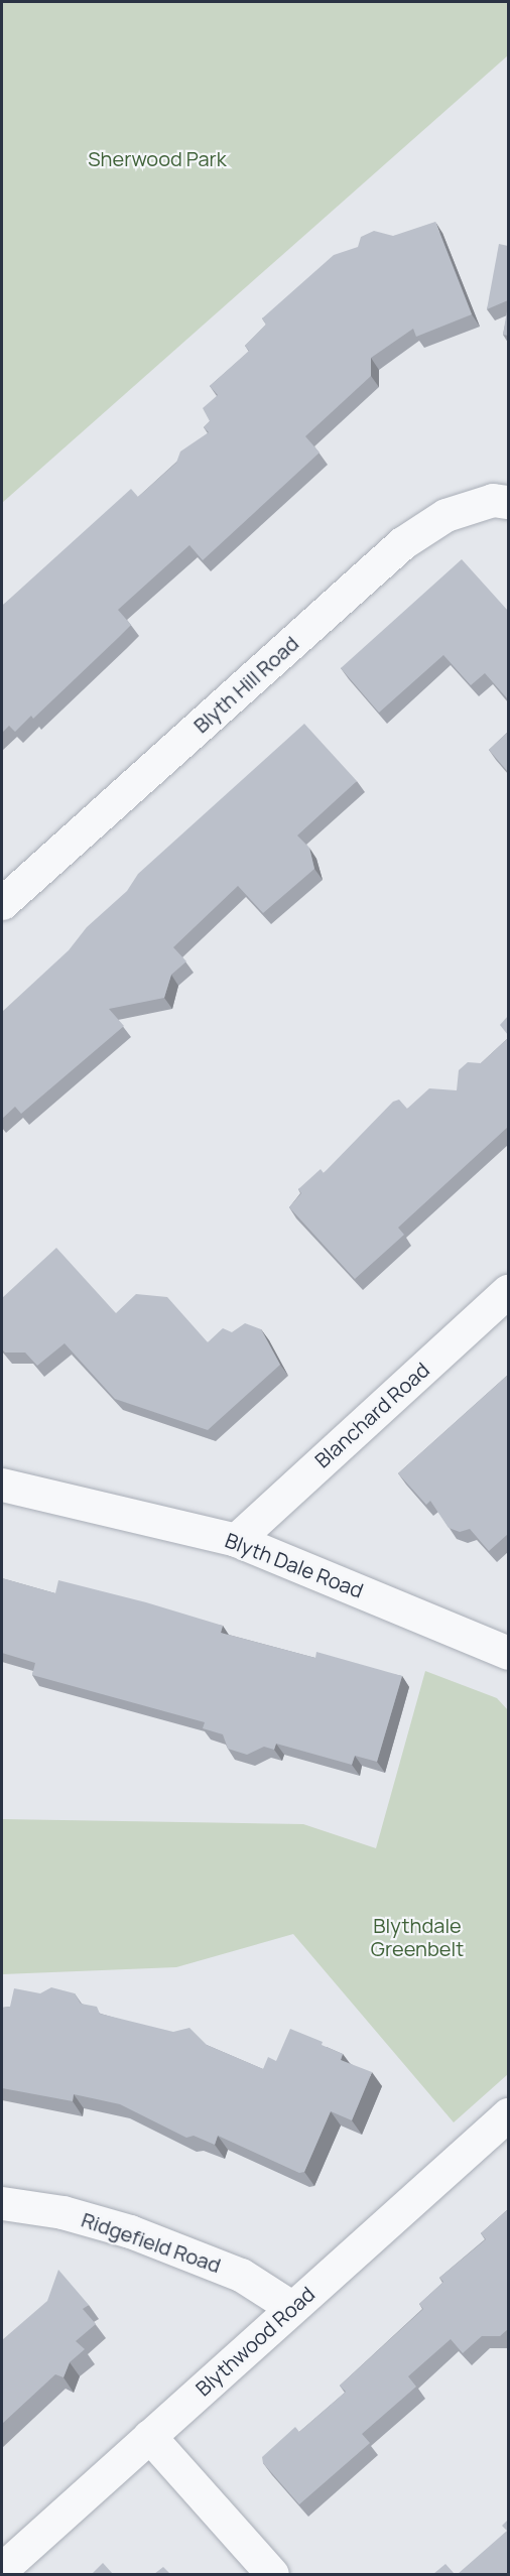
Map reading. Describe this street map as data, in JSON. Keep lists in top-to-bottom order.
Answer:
{
  "streets": {
    "street": [
      "Blyth Hill Road",
      "Blanchard Road",
      "Blyth Dale Road",
      "Ridgefield Road",
      "Blythwood Road"
    ]
  },
  "crossings": [
    ["Blanchard Road", "Blyth Dale Road"],
    ["Ridgefield Road", "Blythwood Road"]
  ],
  "parks": ["Sherwood Park", "Blythdale Greenbelt"]
}
